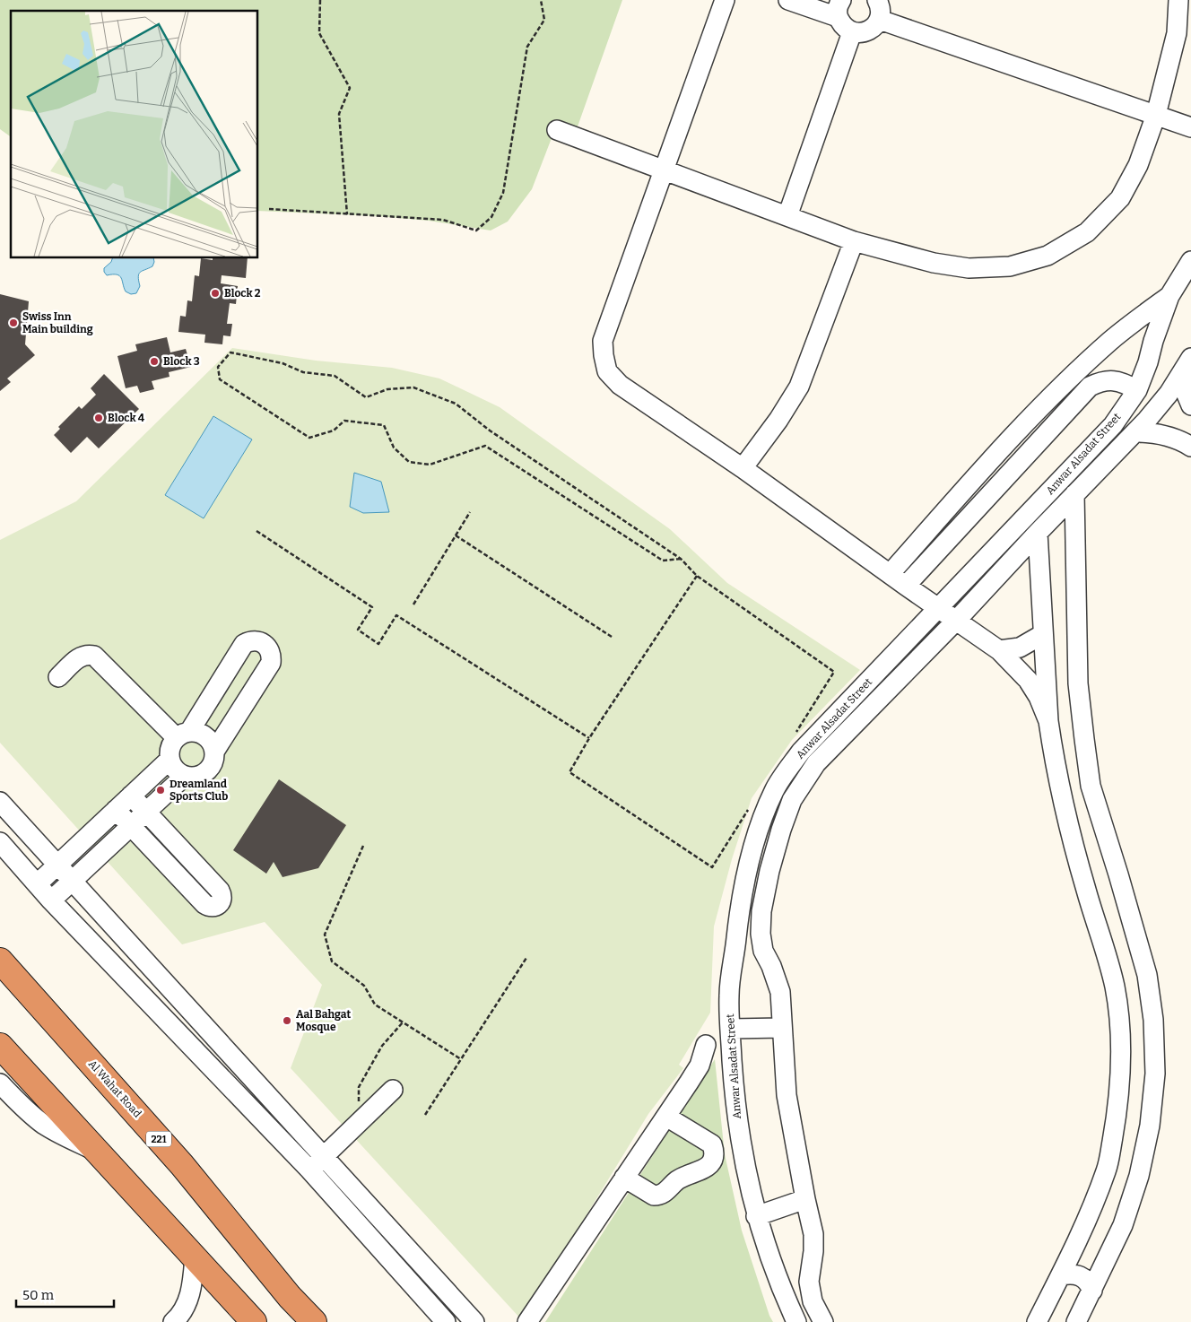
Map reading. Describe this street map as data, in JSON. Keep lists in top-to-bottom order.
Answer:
{
  "streets": {
    "highway": ["Al Wahat Road", "221"],
    "street": ["Anwar Alsadat Street"]
  },
  "places": [
    "Block 2",
    "Swiss Inn Main building",
    "Block 3",
    "Block 4",
    "Dreamland Sports Club",
    "Aal Bahgat Mosque"
  ],
  "scale_bar": "50 m"
}
